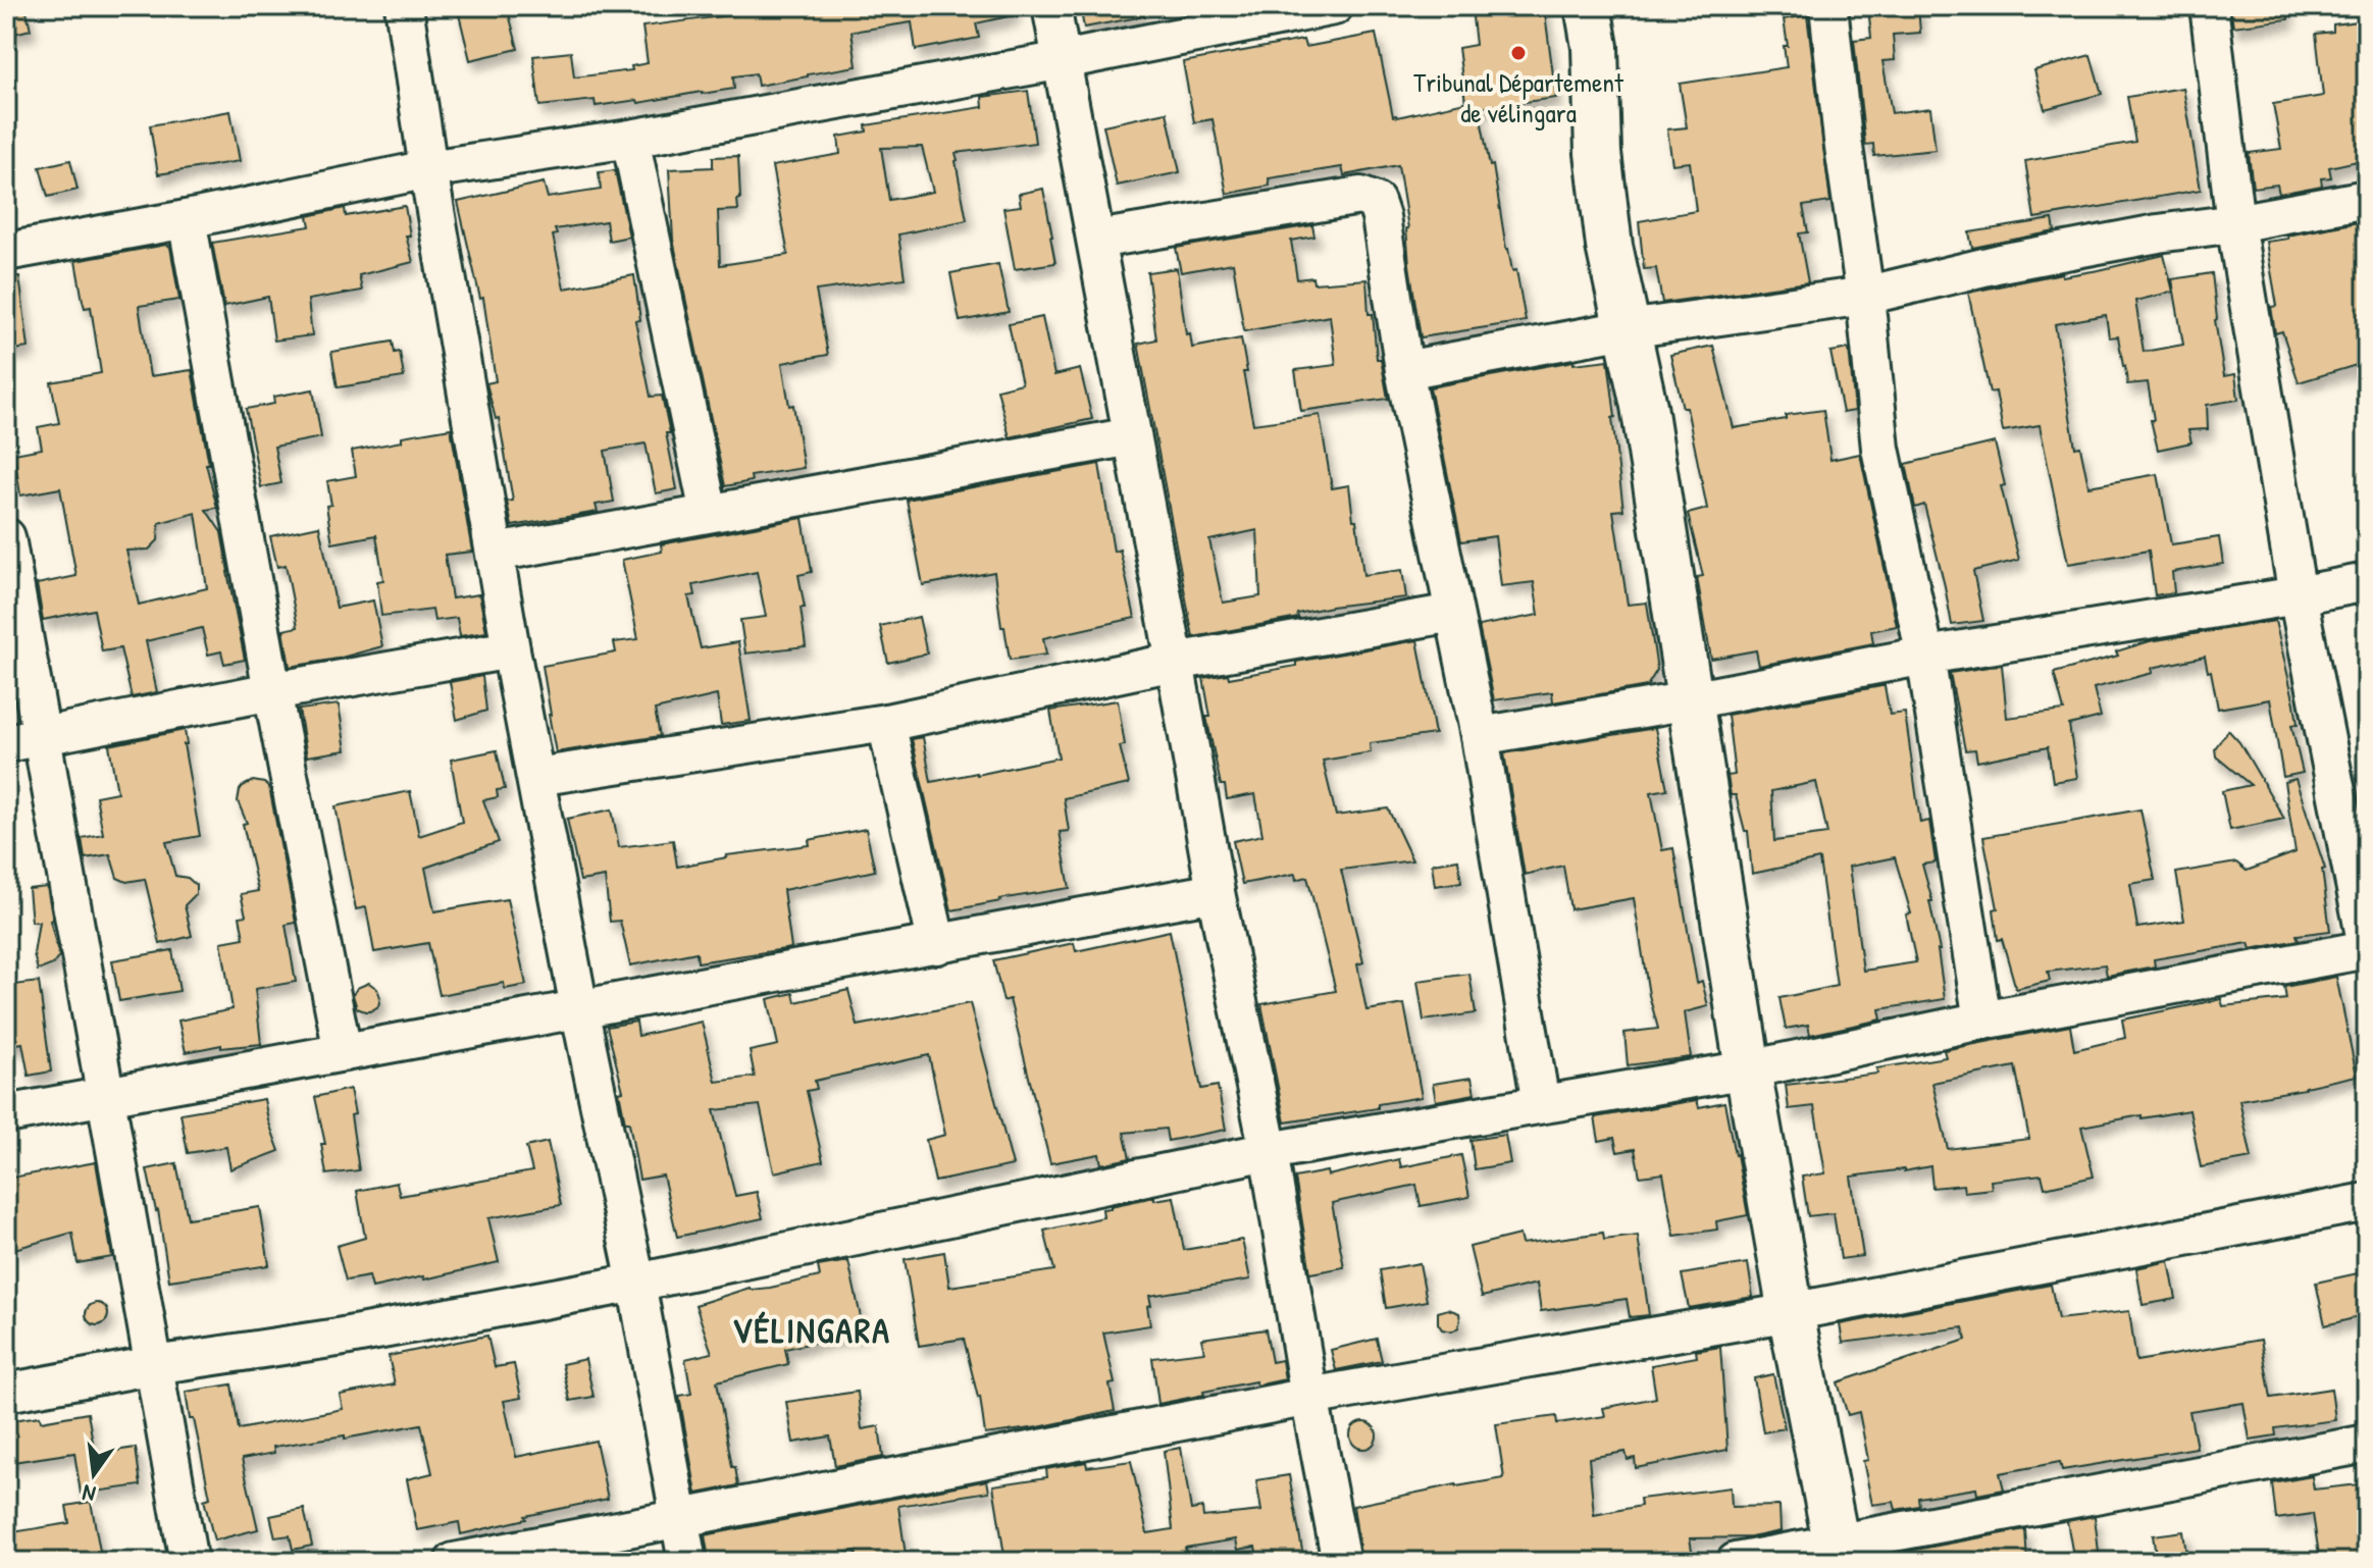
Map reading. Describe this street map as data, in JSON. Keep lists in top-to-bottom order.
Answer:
{
  "districts": ["VÉLINGARA"],
  "places": ["Tribunal Département de vélingara"],
  "north": "bottom"
}
